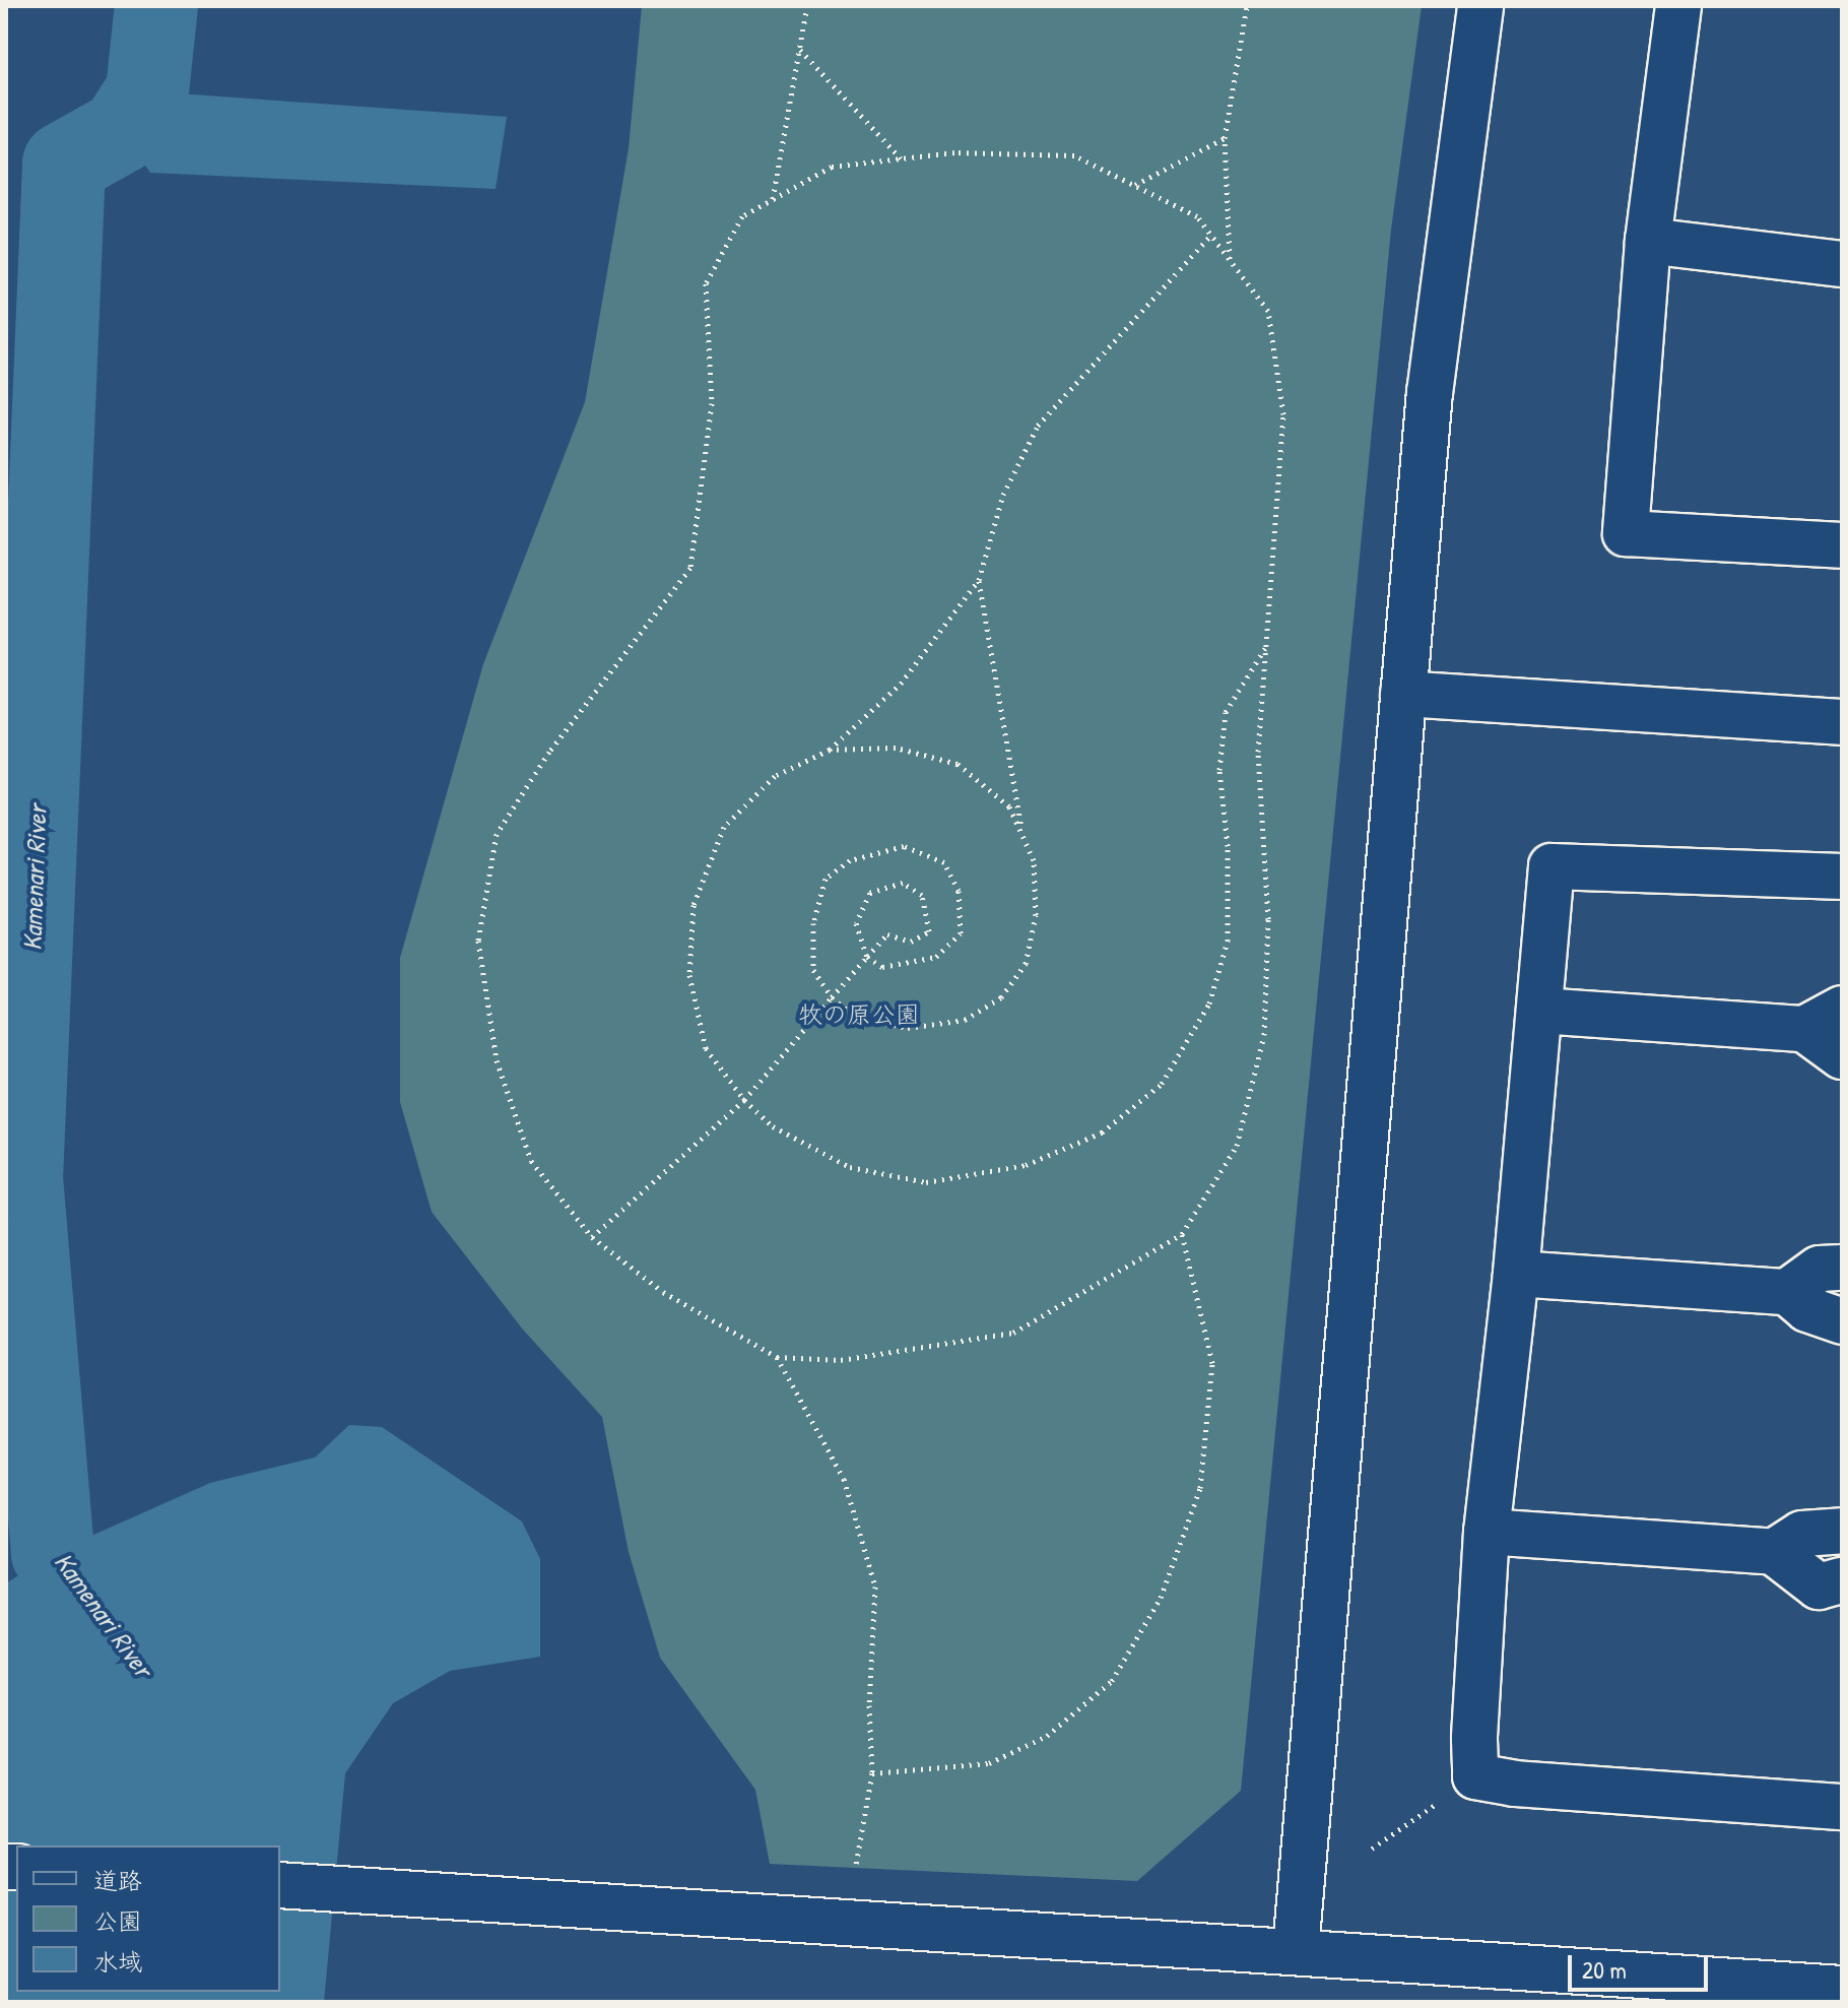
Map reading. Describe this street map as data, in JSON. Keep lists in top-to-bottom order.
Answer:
{
  "water": ["Kamenari River"],
  "parks": ["牧の原公園"],
  "legend": ["道路", "公園", "水域"],
  "scale_bar": "20 m"
}
